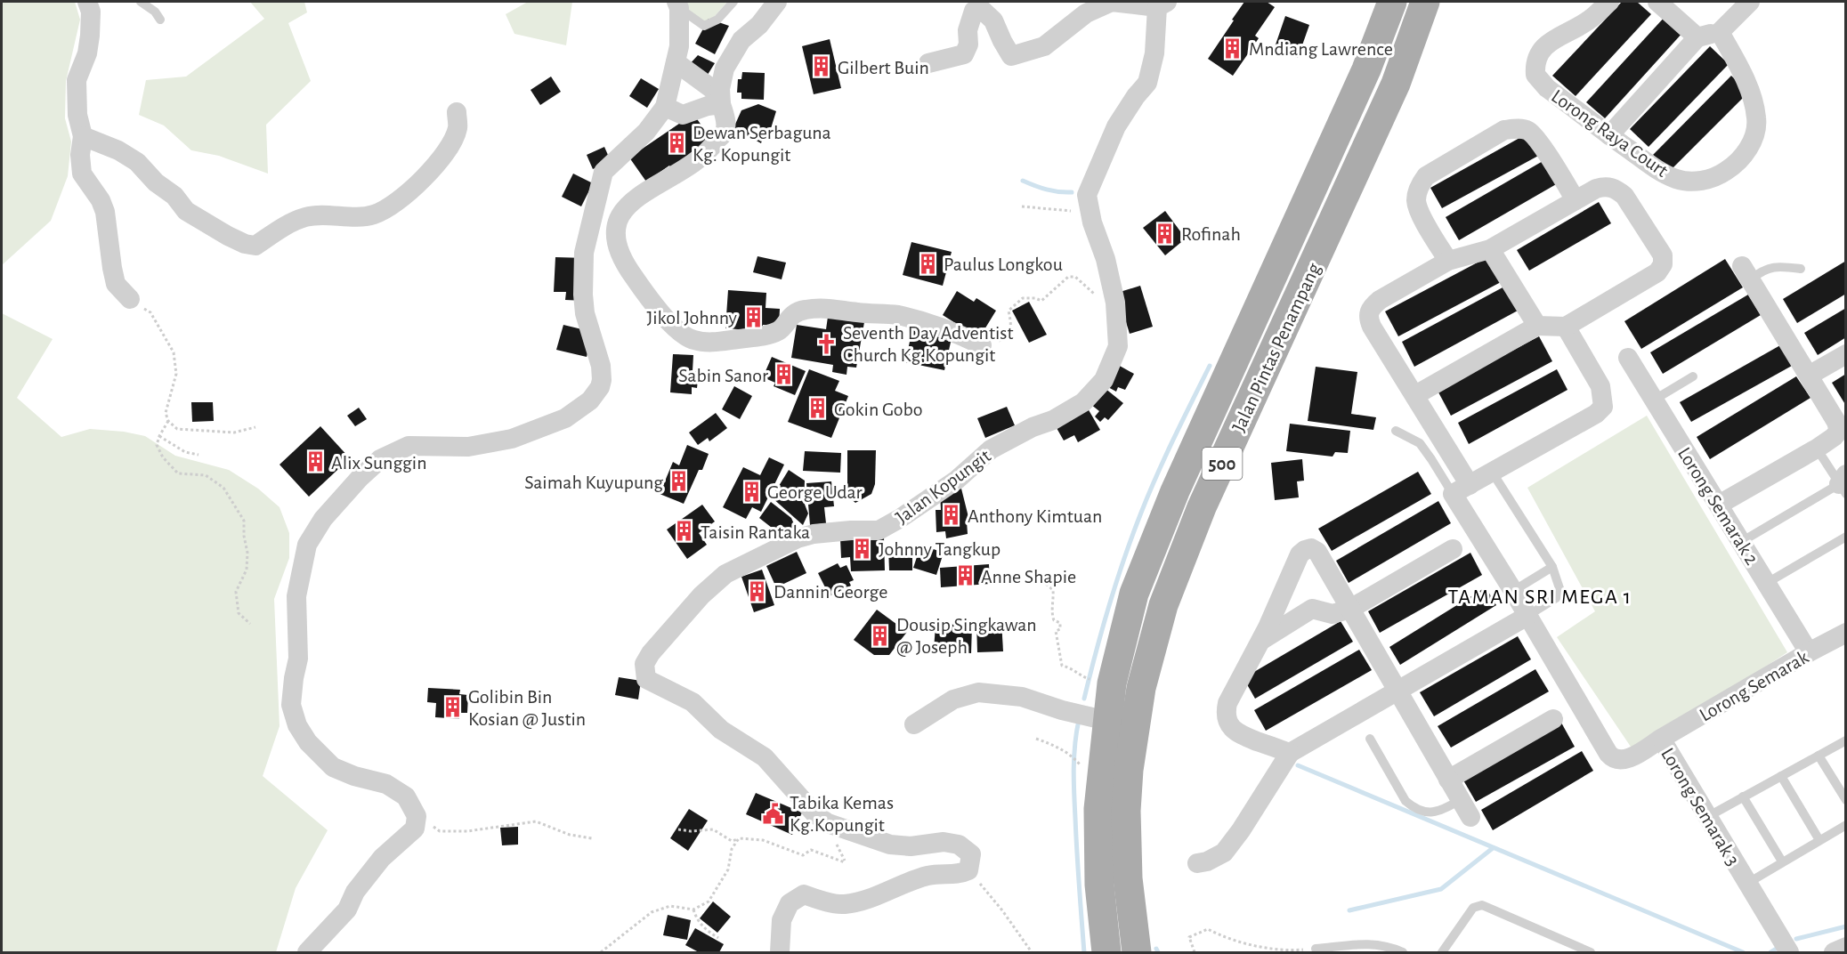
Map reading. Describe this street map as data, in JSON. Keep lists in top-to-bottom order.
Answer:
{
  "streets": {
    "main road": ["Jalan Pintas Penampang", "500"],
    "street": [
      "Lorong Raya Court",
      "Jalan Kopungit",
      "Lorong Semarak 2",
      "Lorong Semarak",
      "Lorong Semarak 3"
    ]
  },
  "crossings": [
    ["Lorong Semarak 2", "Lorong Semarak"],
    ["Lorong Semarak", "Lorong Semarak 3"]
  ],
  "districts": ["TAMAN SRI MEGA 1"],
  "places": {
    "building": [
      "Mndiang Lawrence",
      "Gilbert Buin",
      "Dewan Serbaguna Kg. Kopungit",
      "Rofinah",
      "Paulus Longkou",
      "Jikol Johnny",
      "Sabin Sanor",
      "Gokin Gobo",
      "Alix Sunggin",
      "Saimah Kuyupung",
      "George Udar",
      "Anthony Kimtuan",
      "Taisin Rantaka",
      "Johnny Tangkup",
      "Anne Shapie",
      "Dannin George",
      "Dousip Singkawan @ Joseph",
      "Golibin Bin Kosian @ Justin"
    ],
    "church": ["Seventh Day Adventist Church Kg.Kopungit"],
    "public building": ["Tabika Kemas Kg.Kopungit"]
  }
}
